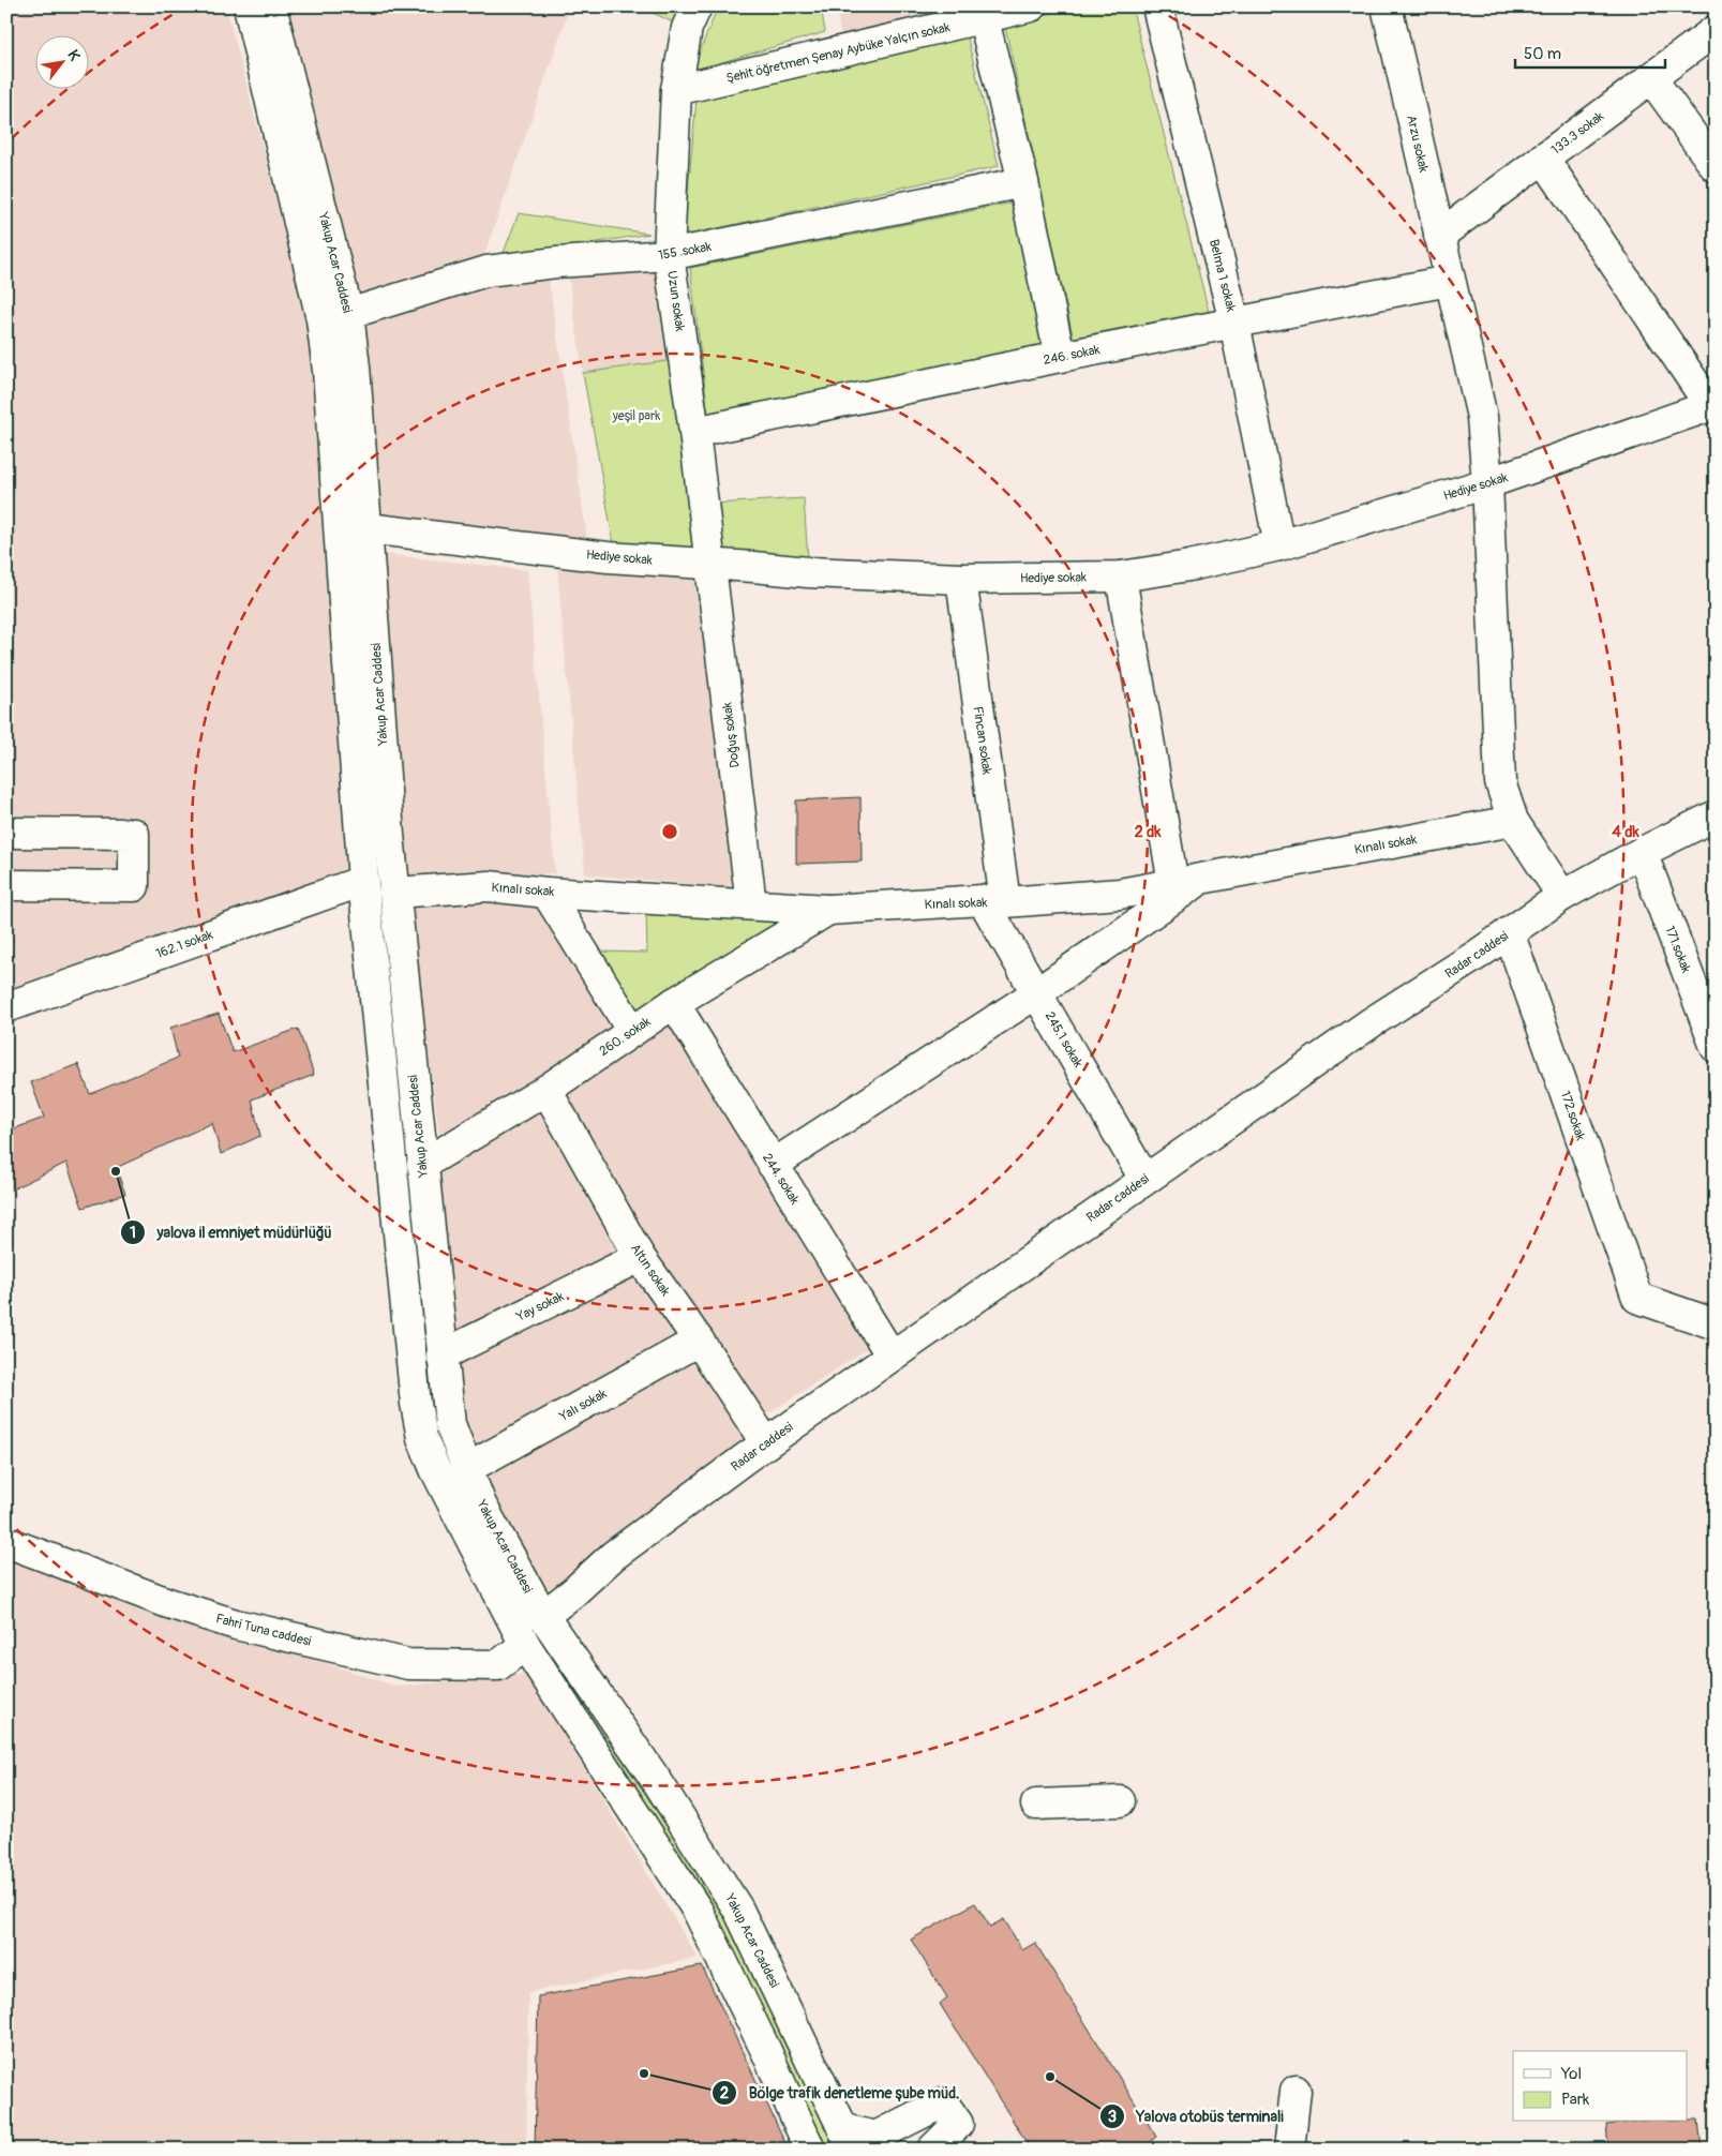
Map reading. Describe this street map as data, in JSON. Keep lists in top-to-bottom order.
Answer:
{
  "streets": {
    "street": [
      "Şehit öğretmen Şenay Aybüke Yalçın sokak",
      "133.3 sokak",
      "Arzu sokak",
      "155 .sokak",
      "Yakup Acar Caddesi",
      "Belma 1 sokak",
      "Uzun sokak",
      "246. sokak",
      "Hediye sokak",
      "Doğuş sokak",
      "Fincan sokak",
      "Kınalı sokak",
      "162.1 sokak",
      "171.sokak",
      "Radar caddesi",
      "260. sokak",
      "245.1 sokak",
      "172.sokak",
      "244. sokak",
      "Altın sokak",
      "Yay sokak",
      "Yalı sokak",
      "Fahri Tuna caddesi"
    ]
  },
  "crossings": [
    ["Şehit öğretmen Şenay Aybüke Yalçın sokak", "Uzun sokak"],
    ["133.3 sokak", "Arzu sokak"],
    ["Arzu sokak", "246. sokak"],
    ["Arzu sokak", "Hediye sokak"],
    ["Arzu sokak", "Kınalı sokak"],
    ["Arzu sokak", "Radar caddesi"],
    ["155 .sokak", "Yakup Acar Caddesi"],
    ["155 .sokak", "Uzun sokak"],
    ["Yakup Acar Caddesi", "Hediye sokak"],
    ["Yakup Acar Caddesi", "Kınalı sokak"],
    ["Yakup Acar Caddesi", "162.1 sokak"],
    ["Yakup Acar Caddesi", "Radar caddesi"],
    ["Yakup Acar Caddesi", "260. sokak"],
    ["Yakup Acar Caddesi", "Yay sokak"],
    ["Yakup Acar Caddesi", "Yalı sokak"],
    ["Yakup Acar Caddesi", "Fahri Tuna caddesi"],
    ["Belma 1 sokak", "246. sokak"],
    ["Belma 1 sokak", "Hediye sokak"],
    ["Uzun sokak", "246. sokak"],
    ["Uzun sokak", "Hediye sokak"],
    ["Uzun sokak", "Doğuş sokak"],
    ["Hediye sokak", "Doğuş sokak"],
    ["Hediye sokak", "Fincan sokak"],
    ["Doğuş sokak", "Kınalı sokak"],
    ["Fincan sokak", "Kınalı sokak"],
    ["Fincan sokak", "245.1 sokak"],
    ["Kınalı sokak", "260. sokak"],
    ["Kınalı sokak", "245.1 sokak"],
    ["171.sokak", "Radar caddesi"],
    ["Radar caddesi", "245.1 sokak"],
    ["Radar caddesi", "172.sokak"],
    ["Radar caddesi", "244. sokak"],
    ["Radar caddesi", "Altın sokak"],
    ["260. sokak", "244. sokak"],
    ["260. sokak", "Altın sokak"],
    ["Altın sokak", "Yay sokak"],
    ["Altın sokak", "Yalı sokak"]
  ],
  "parks": ["yeşil park"],
  "places": ["yalova il emniyet müdürlüğü", "Bölge trafik denetleme şube müd.", "Yalova otobüs terminali"],
  "legend": ["Yol", "Park"],
  "scale_bar": "50 m",
  "north": "top right",
  "rings": ["2 dk", "4 dk"]
}
